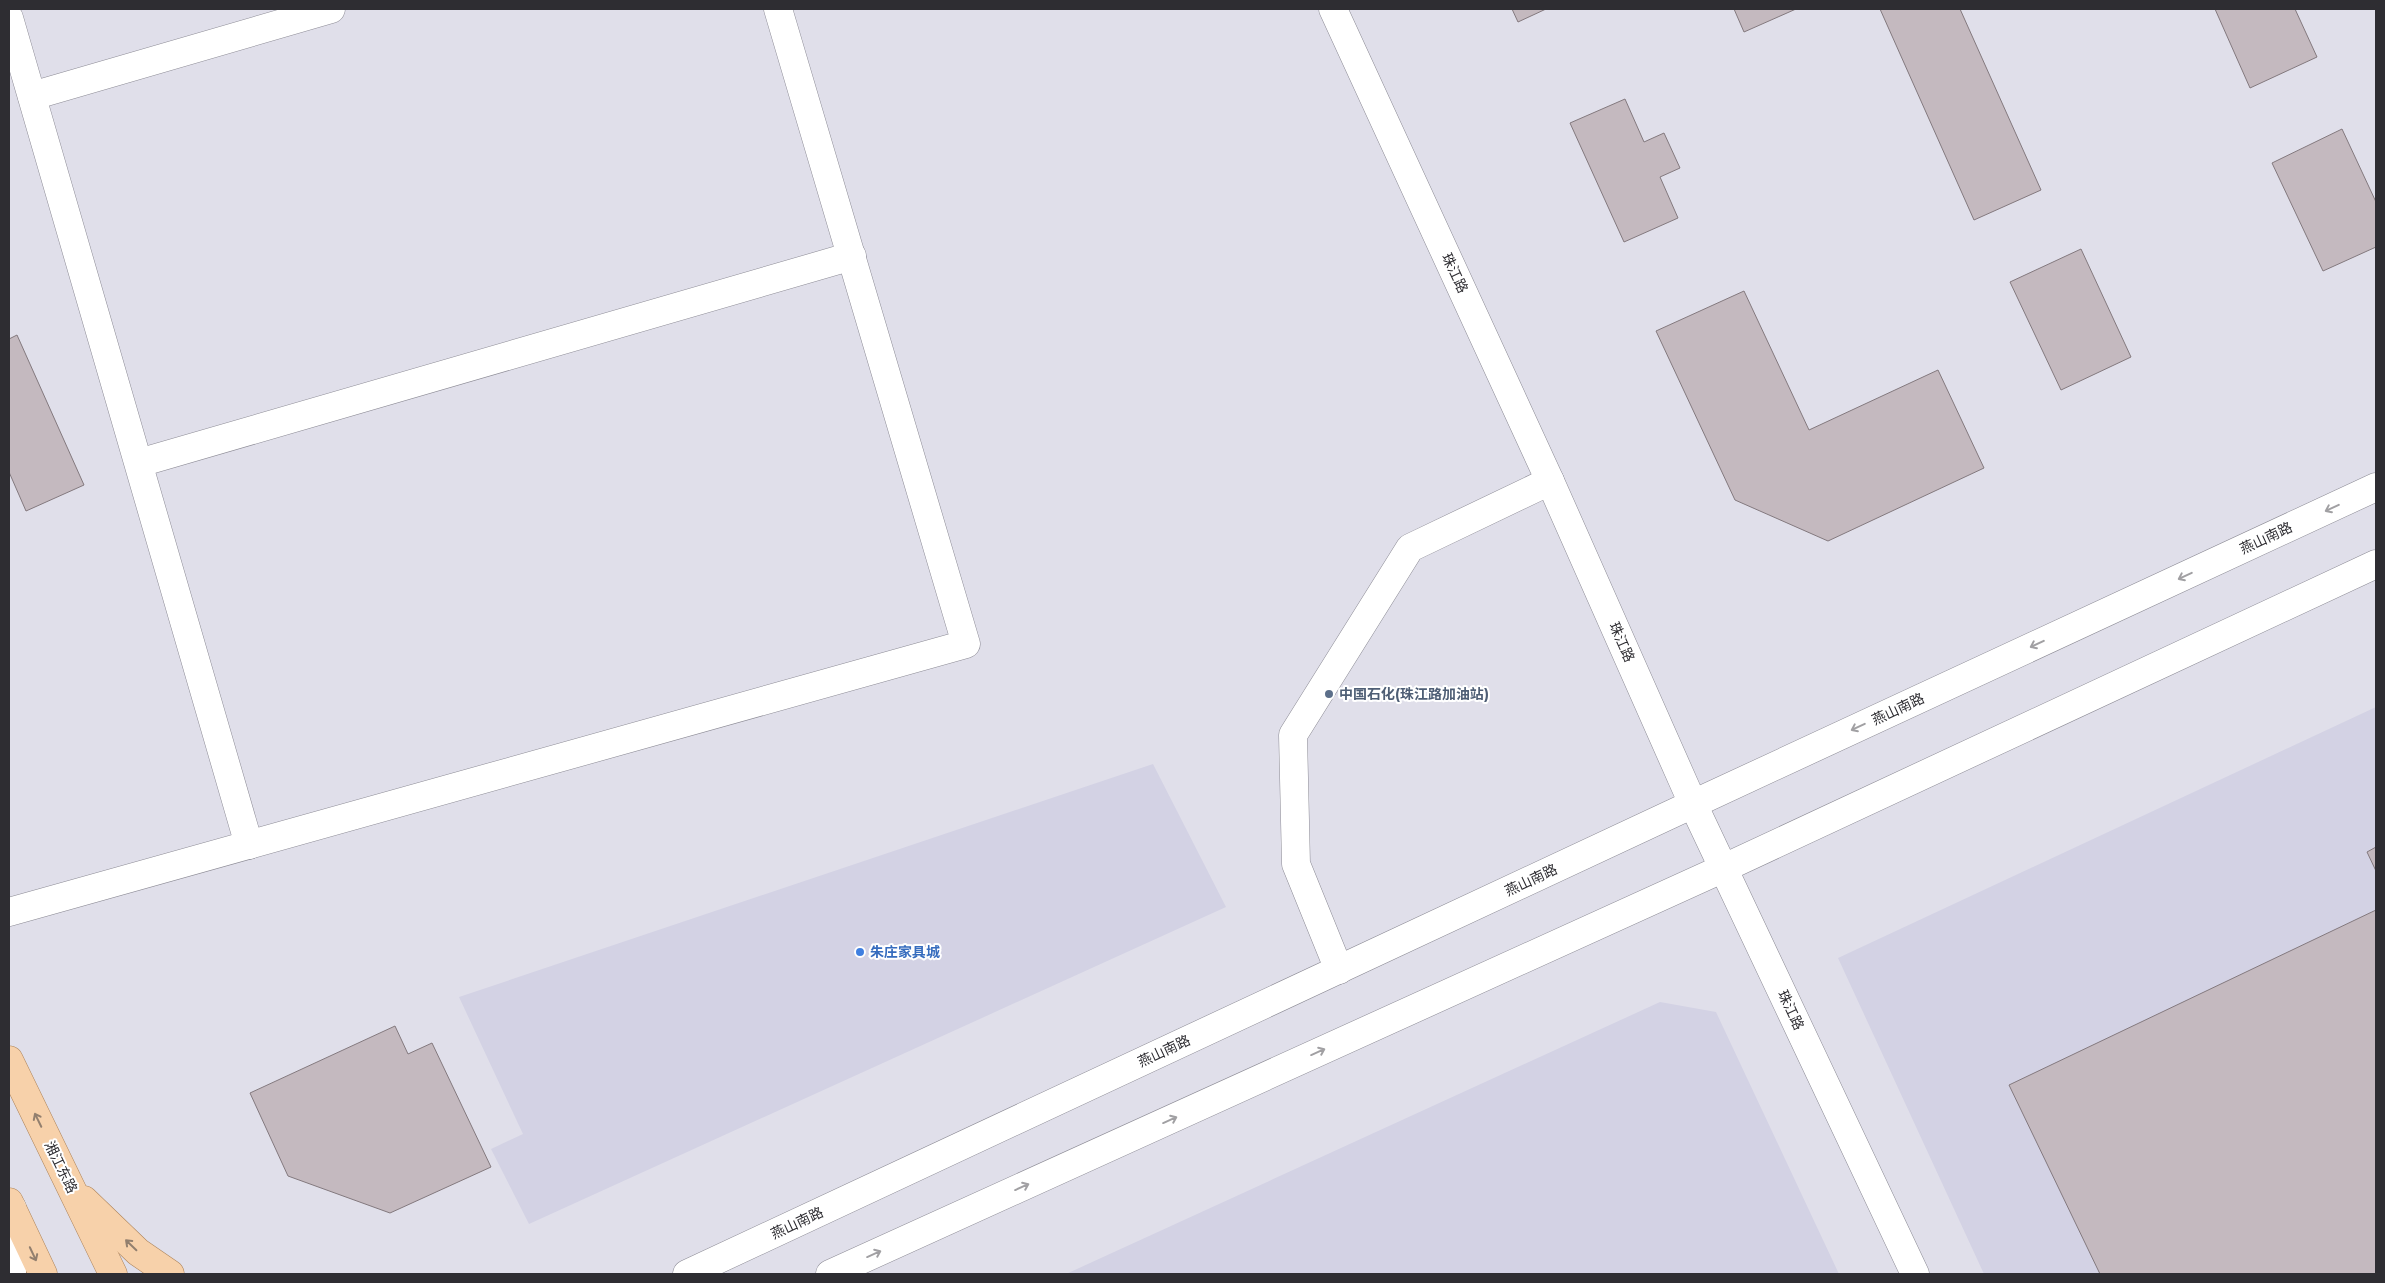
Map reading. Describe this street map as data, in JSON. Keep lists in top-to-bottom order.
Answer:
{
  "streets": {
    "main road": ["湘江东路"],
    "street": ["珠江路", "燕山南路"]
  },
  "crossings": [
    ["珠江路", "燕山南路"]
  ],
  "one_way": ["湘江东路"],
  "places": ["中国石化(珠江路加油站)", "朱庄家具城"]
}
